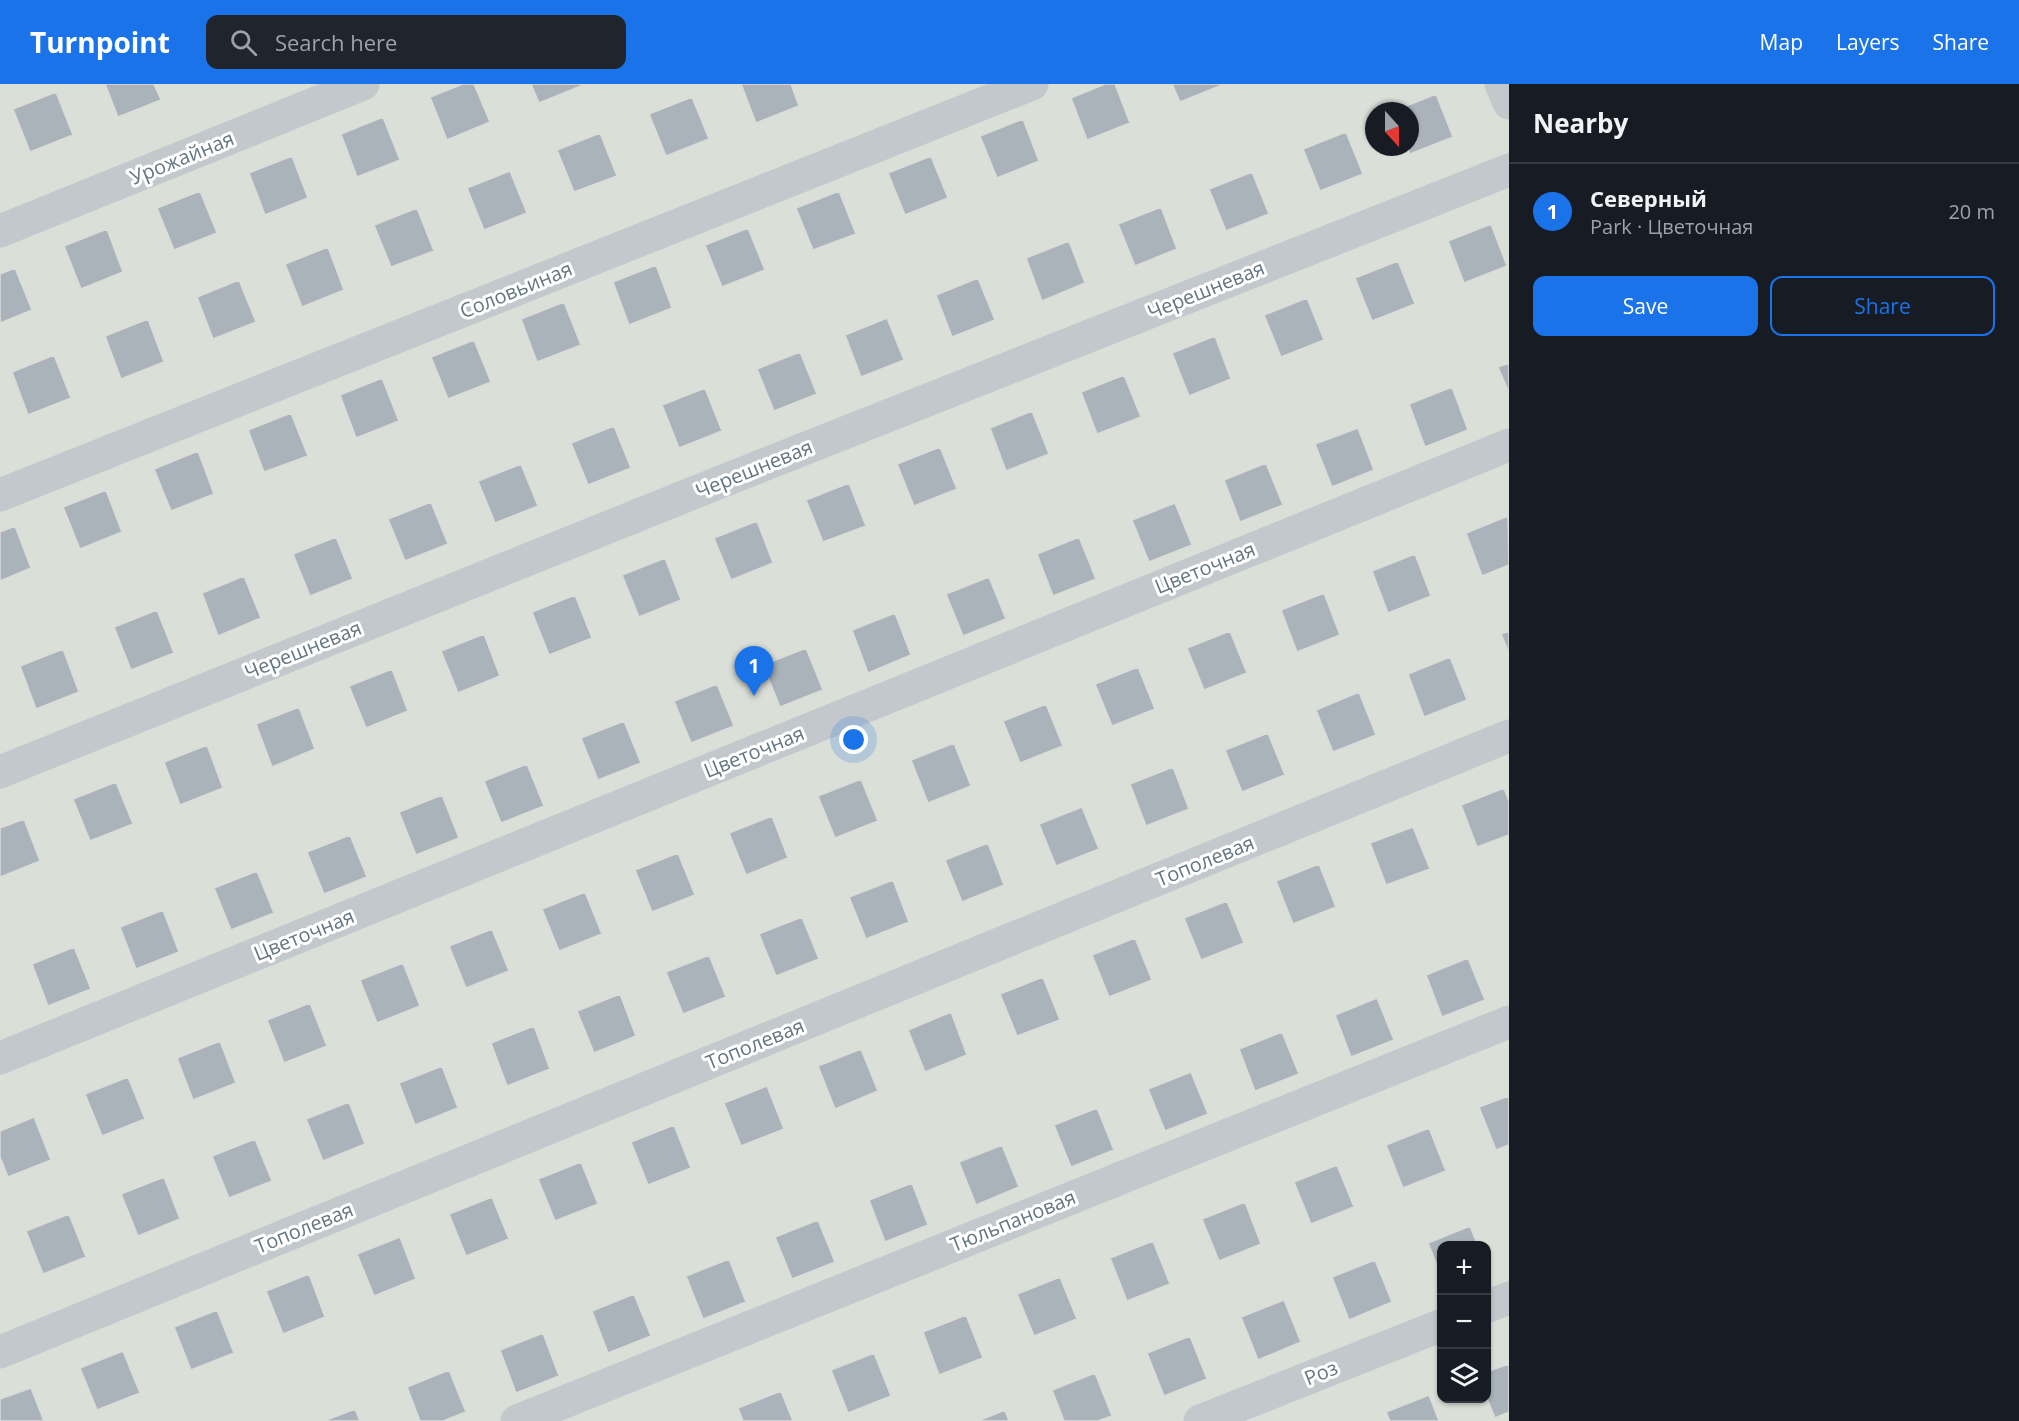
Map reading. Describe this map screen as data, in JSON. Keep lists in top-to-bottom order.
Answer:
{
  "streets": {
    "street": [
      "Урожайная",
      "Соловьиная",
      "Черешневая",
      "Цветочная",
      "Тополевая",
      "Тюльпановая",
      "Роз"
    ]
  },
  "north": "bottom",
  "page": {
    "header": "Turnpoint",
    "search": "Search here",
    "nav": ["Map", "Layers", "Share"],
    "heading": "Nearby",
    "list": [
      {
        "mark": "1",
        "name": "Северный",
        "note": "Park · Цветочная",
        "value": "20 m"
      }
    ],
    "buttons": ["Save", "Share"],
    "pins": "1",
    "map_buttons": ["+", "−"]
  }
}
